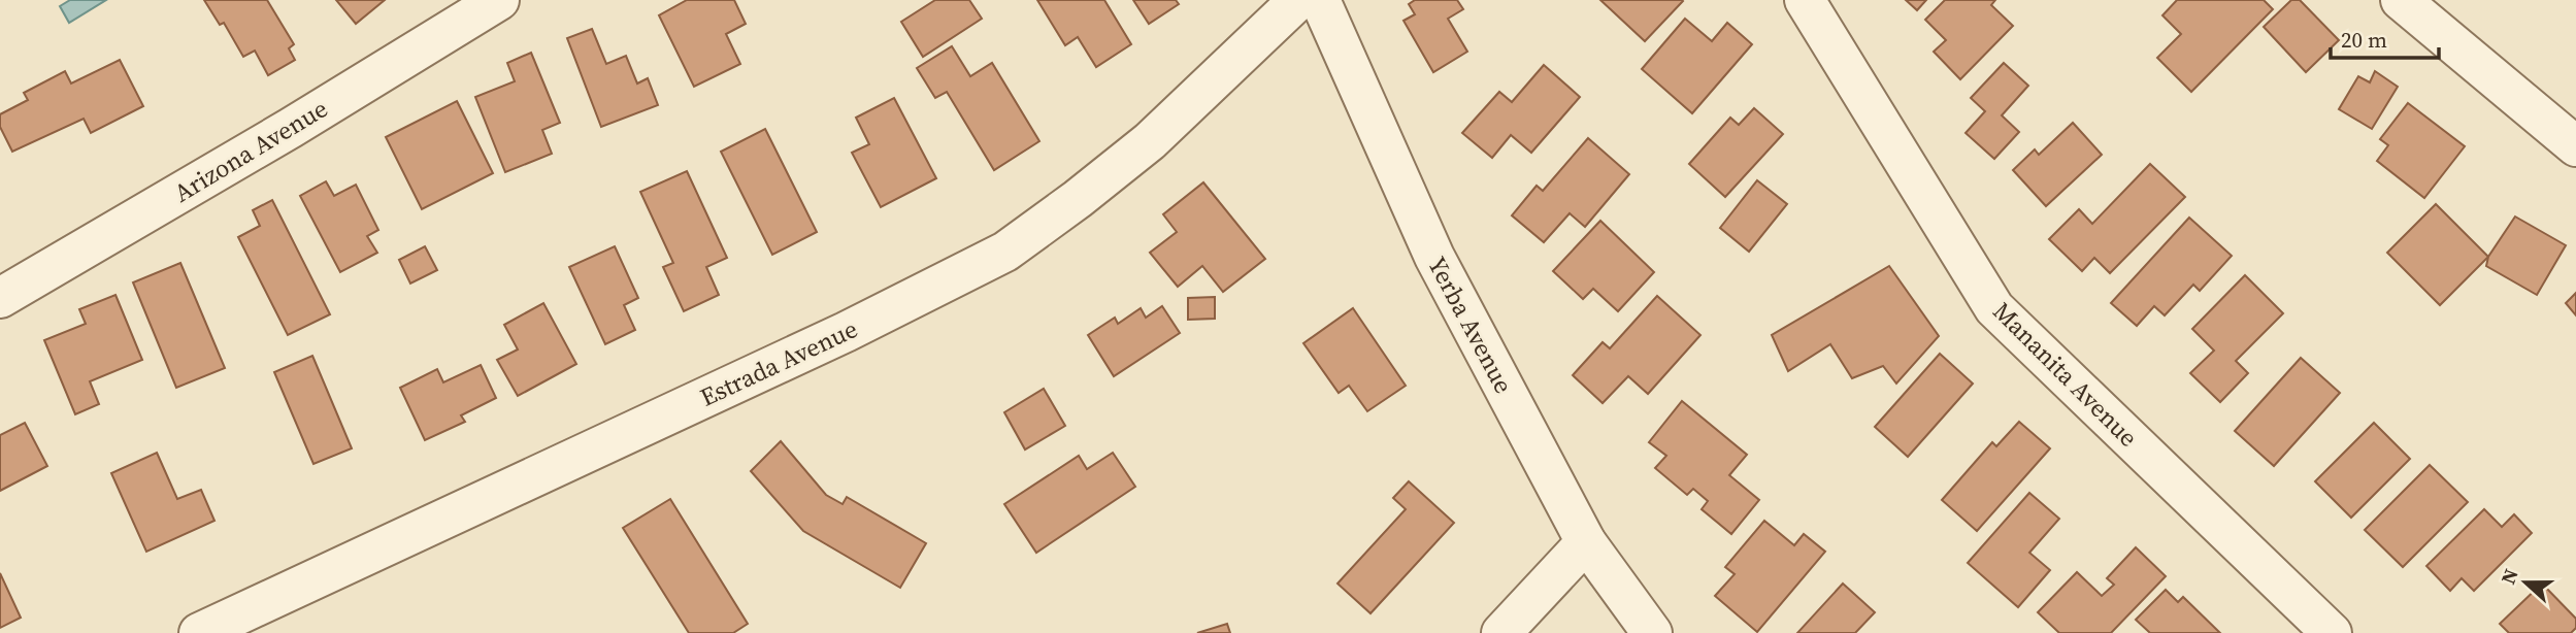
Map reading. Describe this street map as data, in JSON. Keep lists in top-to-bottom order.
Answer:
{
  "streets": {
    "street": [
      "Arizona Avenue",
      "Yerba Avenue",
      "Estrada Avenue",
      "Mananita Avenue"
    ]
  },
  "scale_bar": "20 m",
  "north": "left"
}
